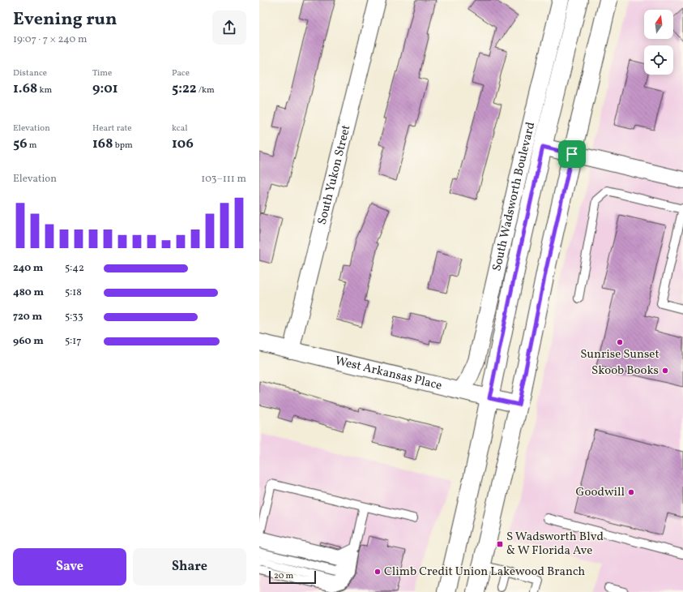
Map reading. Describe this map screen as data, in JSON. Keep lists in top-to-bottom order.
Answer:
{
  "streets": {
    "main road": ["South Wadsworth Boulevard"],
    "street": ["South Yukon Street", "West Arkansas Place"]
  },
  "crossings": [
    ["South Yukon Street", "West Arkansas Place"],
    ["South Wadsworth Boulevard", "West Arkansas Place"]
  ],
  "places": {
    "other": [
      "Sunrise Sunset",
      "Skoob Books",
      "Goodwill",
      "Climb Credit Union Lakewood Branch"
    ],
    "transit": ["S Wadsworth Blvd & W Florida Ave"]
  },
  "scale_bar": "20 m",
  "north": "top",
  "page": {
    "heading": ["Evening run", "19:07 · 7 × 240 m"],
    "stats": [
      ["Distance", "1.68 km"],
      ["Time", "9:01"],
      ["Pace", "5:22 /km"],
      ["Elevation", "56 m"],
      ["Heart rate", "168 bpm"],
      ["kcal", "106"]
    ],
    "chart": ["Elevation", "103–111 m"],
    "list": [
      {
        "name": "240 m",
        "note": "5:42"
      },
      {
        "name": "480 m",
        "note": "5:18"
      },
      {
        "name": "720 m",
        "note": "5:33"
      },
      {
        "name": "960 m",
        "note": "5:17"
      }
    ],
    "buttons": ["Save", "Share"],
    "scale": "20 m"
  }
}
